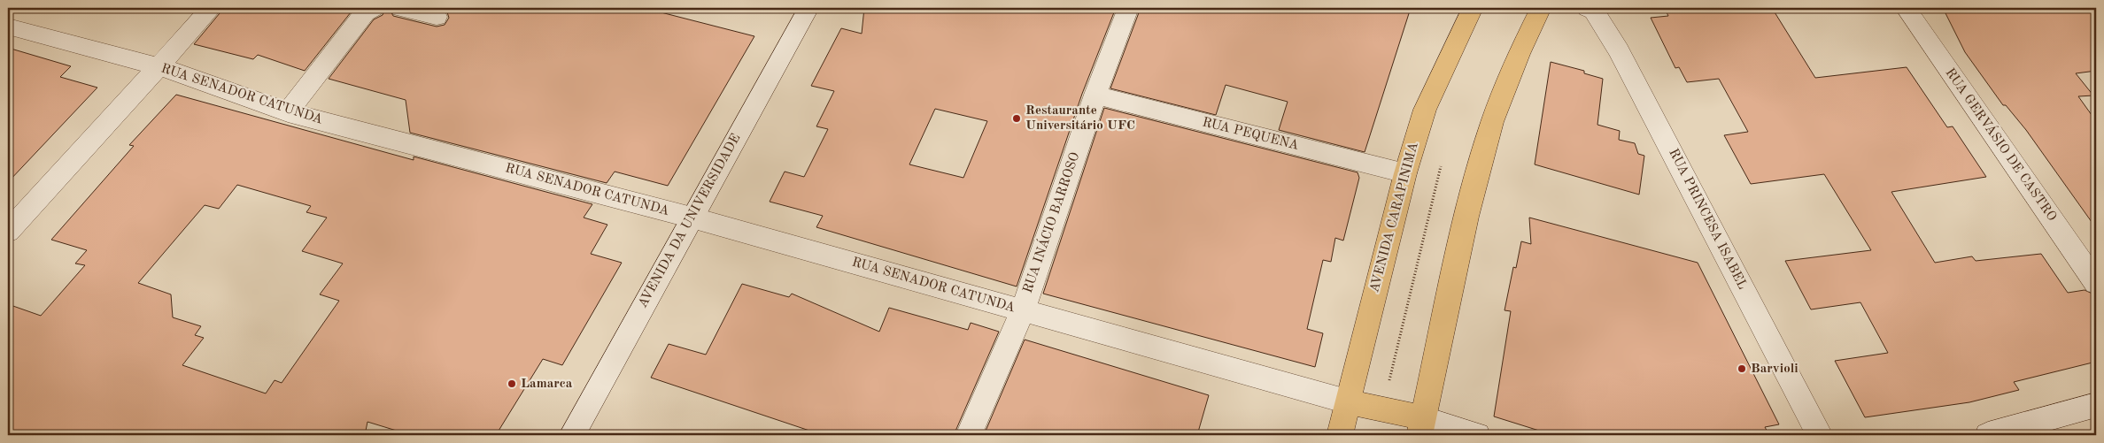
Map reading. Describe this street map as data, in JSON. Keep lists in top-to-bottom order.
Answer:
{
  "streets": {
    "main road": ["AVENIDA CARAPINIMA"],
    "street": [
      "RUA SENADOR CATUNDA",
      "RUA PEQUENA",
      "RUA GERVÁSIO DE CASTRO",
      "RUA PRINCESA ISABEL",
      "AVENIDA DA UNIVERSIDADE",
      "RUA INÁCIO BARROSO"
    ]
  },
  "crossings": [
    ["RUA SENADOR CATUNDA", "AVENIDA CARAPINIMA"],
    ["RUA SENADOR CATUNDA", "AVENIDA DA UNIVERSIDADE"],
    ["RUA SENADOR CATUNDA", "RUA INÁCIO BARROSO"],
    ["RUA PEQUENA", "AVENIDA CARAPINIMA"],
    ["RUA PEQUENA", "RUA INÁCIO BARROSO"]
  ],
  "places": ["Restaurante Universitário UFC", "Barvioli", "Lamarca"]
}
